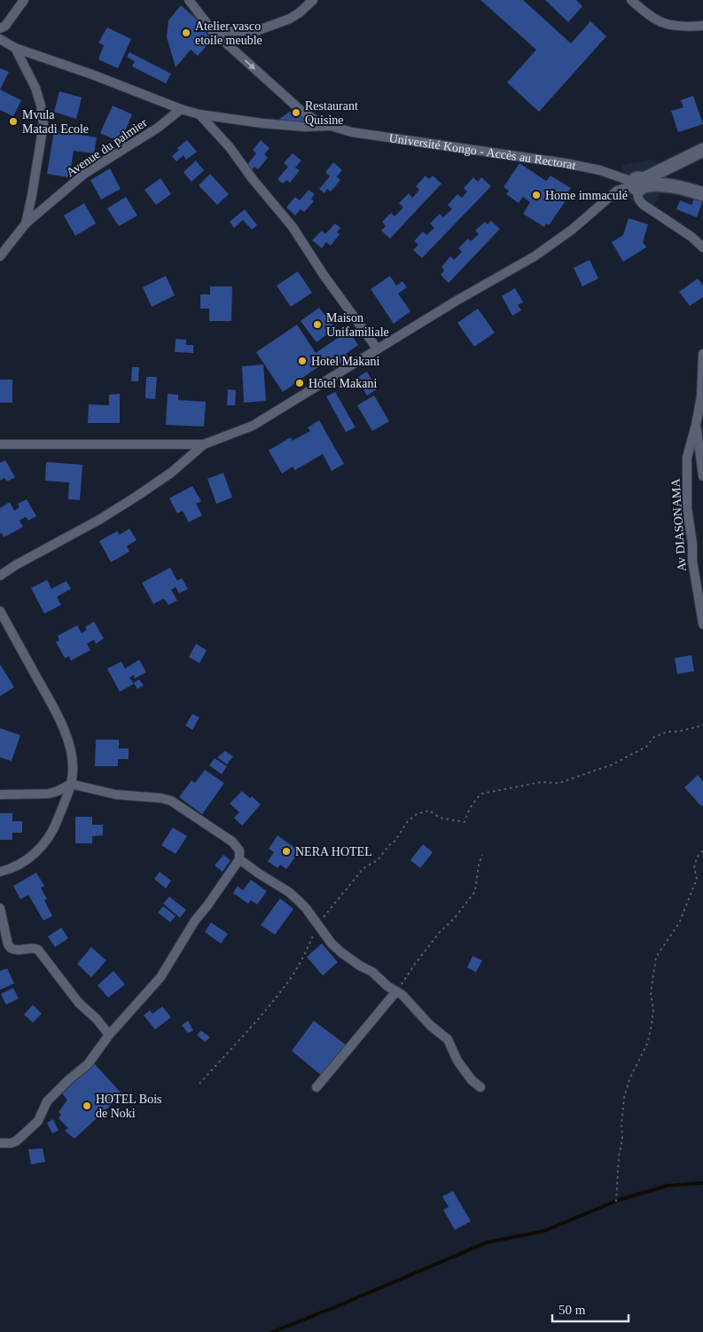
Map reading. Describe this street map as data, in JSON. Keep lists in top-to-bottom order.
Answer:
{
  "streets": {
    "street": ["Avenue du palmier", "Université Kongo - Accès au Rectorat", "Av DIASONAMA"]
  },
  "places": [
    "Atelier vasco etoile meuble",
    "Restaurant Quisine",
    "Mvula Matadi Ecole",
    "Home immaculé",
    "Maison Unifamiliale",
    "Hotel Makani",
    "Hôtel Makani",
    "NERA HOTEL",
    "HOTEL Bois de Noki"
  ],
  "scale_bar": "50 m"
}
